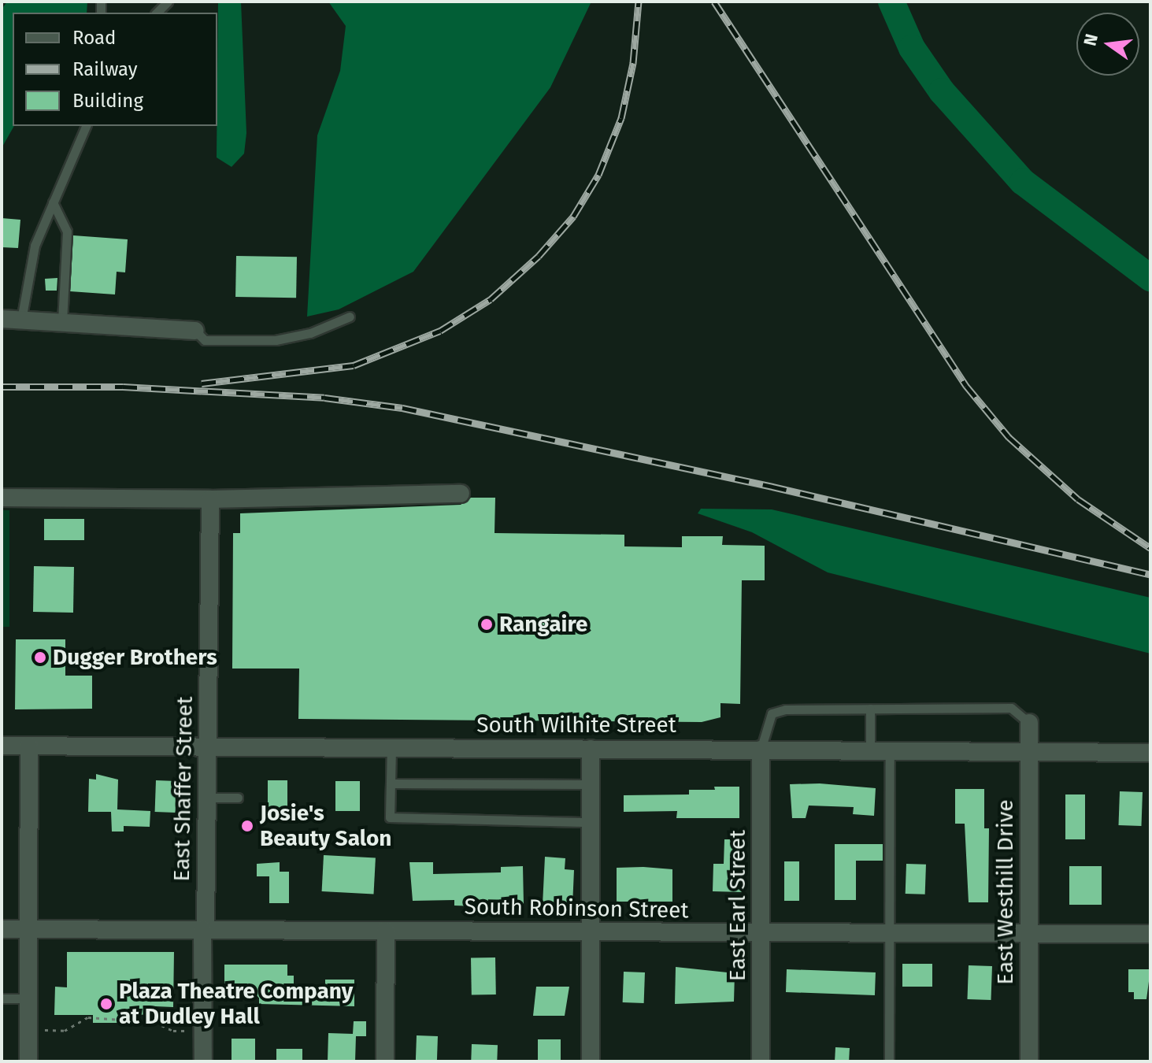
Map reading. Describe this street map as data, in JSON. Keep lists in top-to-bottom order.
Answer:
{
  "streets": {
    "street": [
      "South Wilhite Street",
      "East Shaffer Street",
      "East Westhill Drive",
      "East Earl Street",
      "South Robinson Street"
    ]
  },
  "crossings": [
    ["South Wilhite Street", "East Shaffer Street"],
    ["South Wilhite Street", "East Westhill Drive"],
    ["South Wilhite Street", "East Earl Street"],
    ["East Shaffer Street", "South Robinson Street"],
    ["East Westhill Drive", "South Robinson Street"],
    ["East Earl Street", "South Robinson Street"]
  ],
  "places": [
    "Rangaire",
    "Dugger Brothers",
    "Josie's Beauty Salon",
    "Plaza Theatre Company at Dudley Hall"
  ],
  "legend": ["Road", "Railway", "Building"],
  "north": "left"
}
